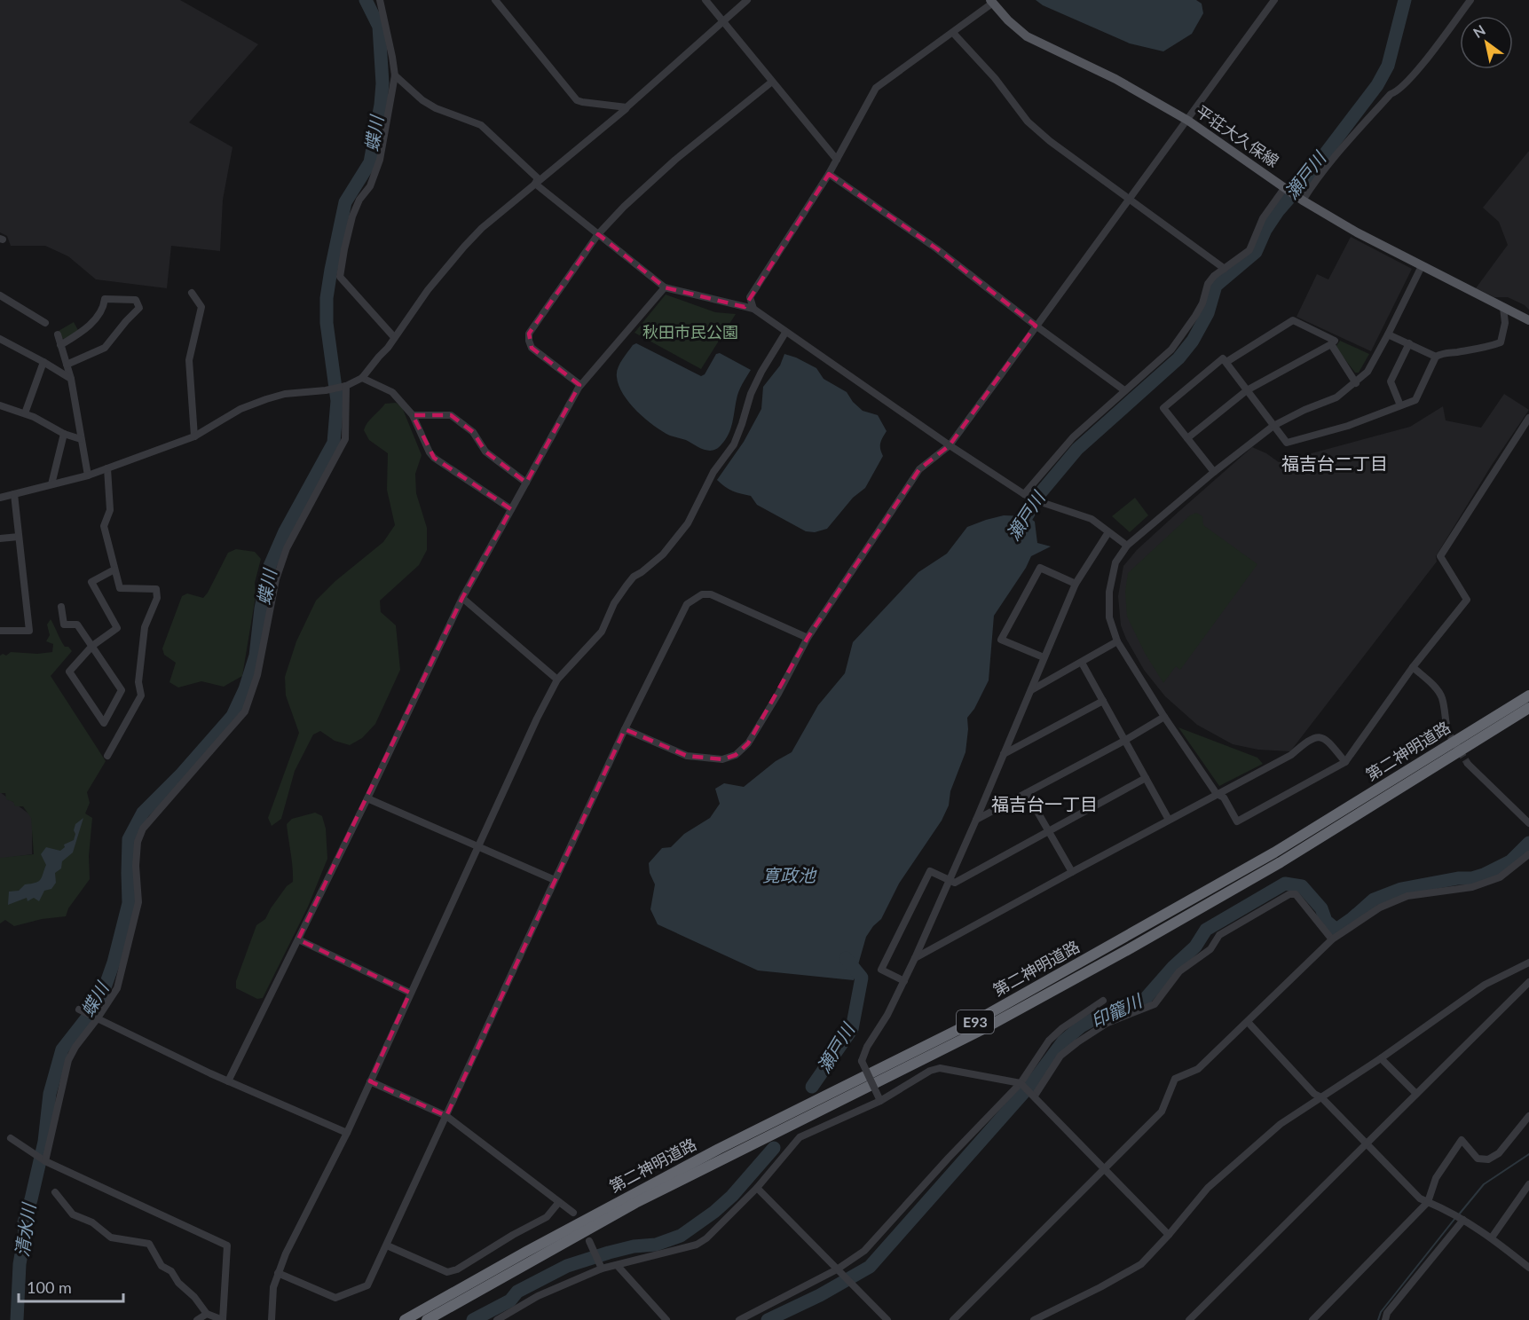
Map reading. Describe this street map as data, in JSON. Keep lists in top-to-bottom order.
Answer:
{
  "streets": {
    "highway": ["第二神明道路", "E93"],
    "main road": ["平荘大久保線"]
  },
  "districts": ["福吉台二丁目", "福吉台一丁目"],
  "water": [
    "蝶川",
    "瀬戸川",
    "寛政池",
    "印籠川",
    "清水川"
  ],
  "parks": ["秋田市民公園"],
  "scale_bar": "100 m",
  "north": "top left"
}
